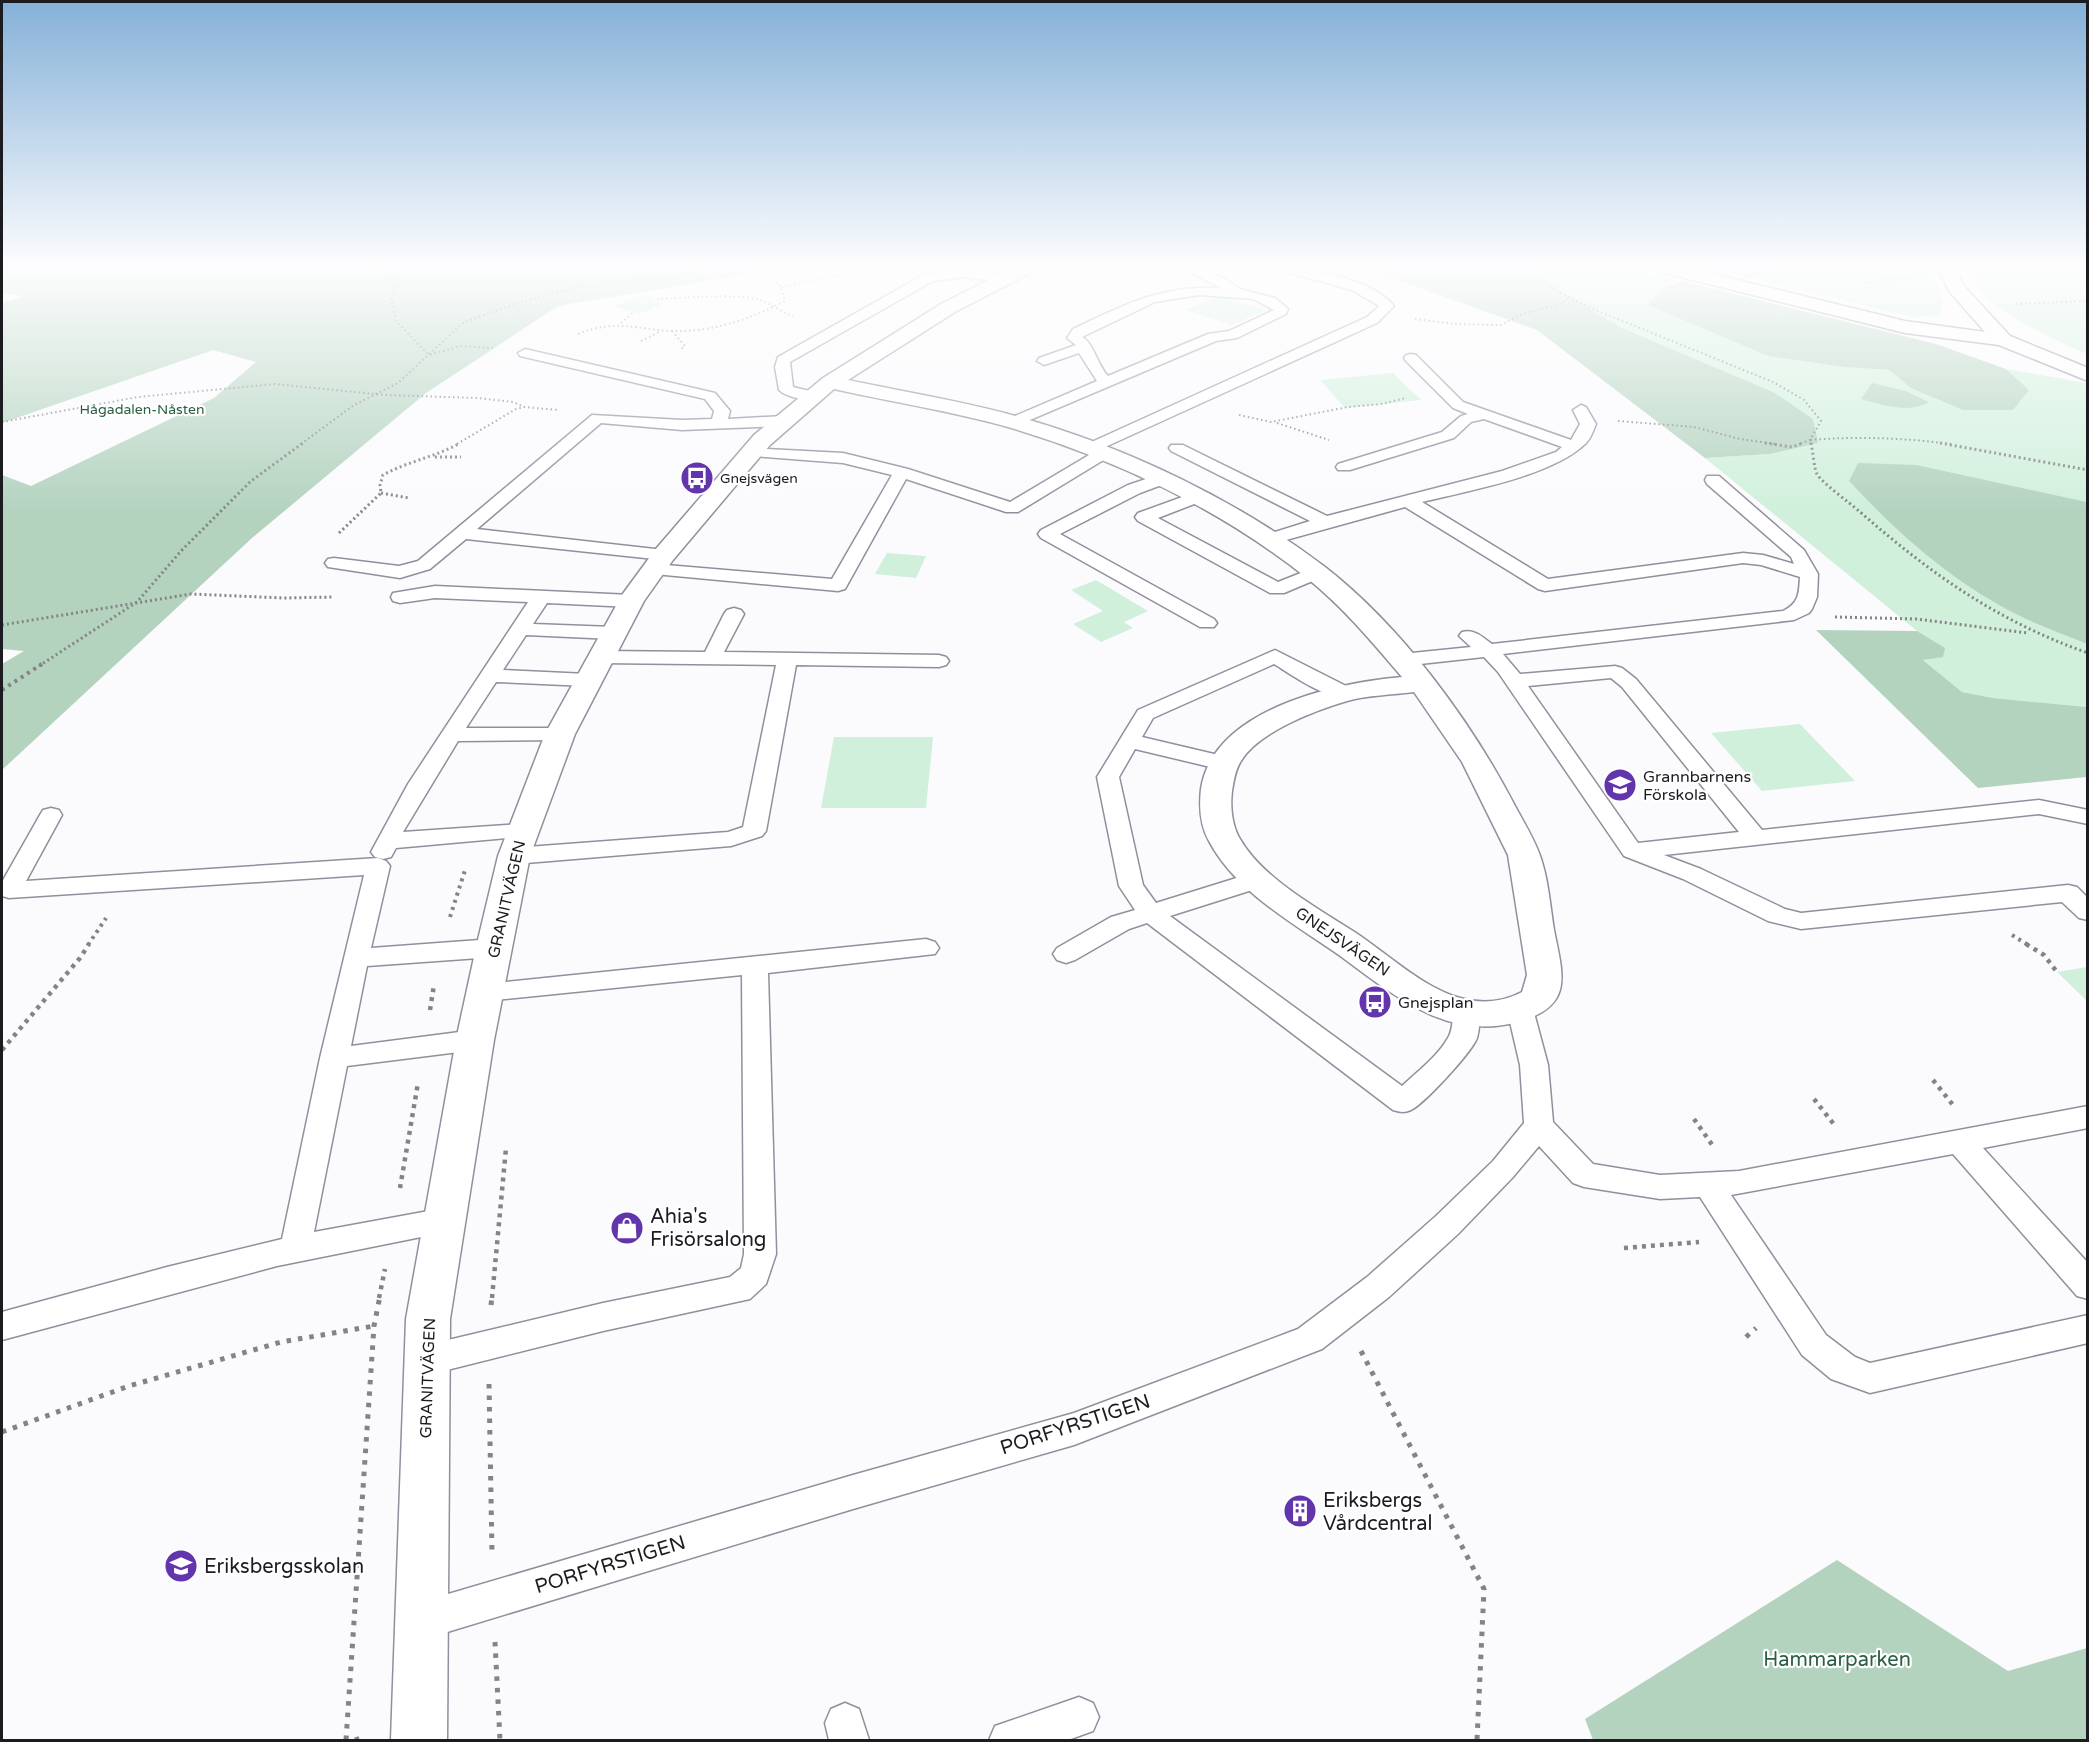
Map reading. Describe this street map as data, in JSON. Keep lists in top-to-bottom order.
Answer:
{
  "streets": {
    "street": ["GRANITVÄGEN", "GNEJSVÄGEN"],
    "lane": ["PORFYRSTIGEN"]
  },
  "crossings": [
    ["GRANITVÄGEN", "PORFYRSTIGEN"]
  ],
  "parks": ["Hågadalen-Nåsten", "Hammarparken"],
  "places": {
    "bus stop": ["Gnejsvägen", "Gnejsplan"],
    "school or university": ["Grannbarnens Förskola", "Eriksbergsskolan"],
    "shop": ["Ahia's Frisörsalong"],
    "building": ["Eriksbergs Vårdcentral"]
  }
}
